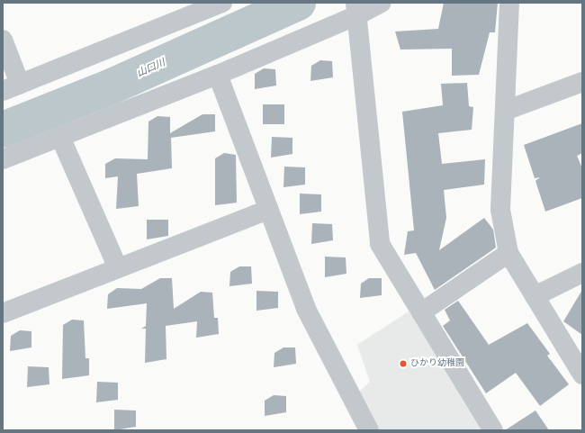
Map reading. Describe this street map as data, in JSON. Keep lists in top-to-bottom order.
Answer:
{
  "water": ["山口川"],
  "places": ["ひかり幼稚園"]
}
